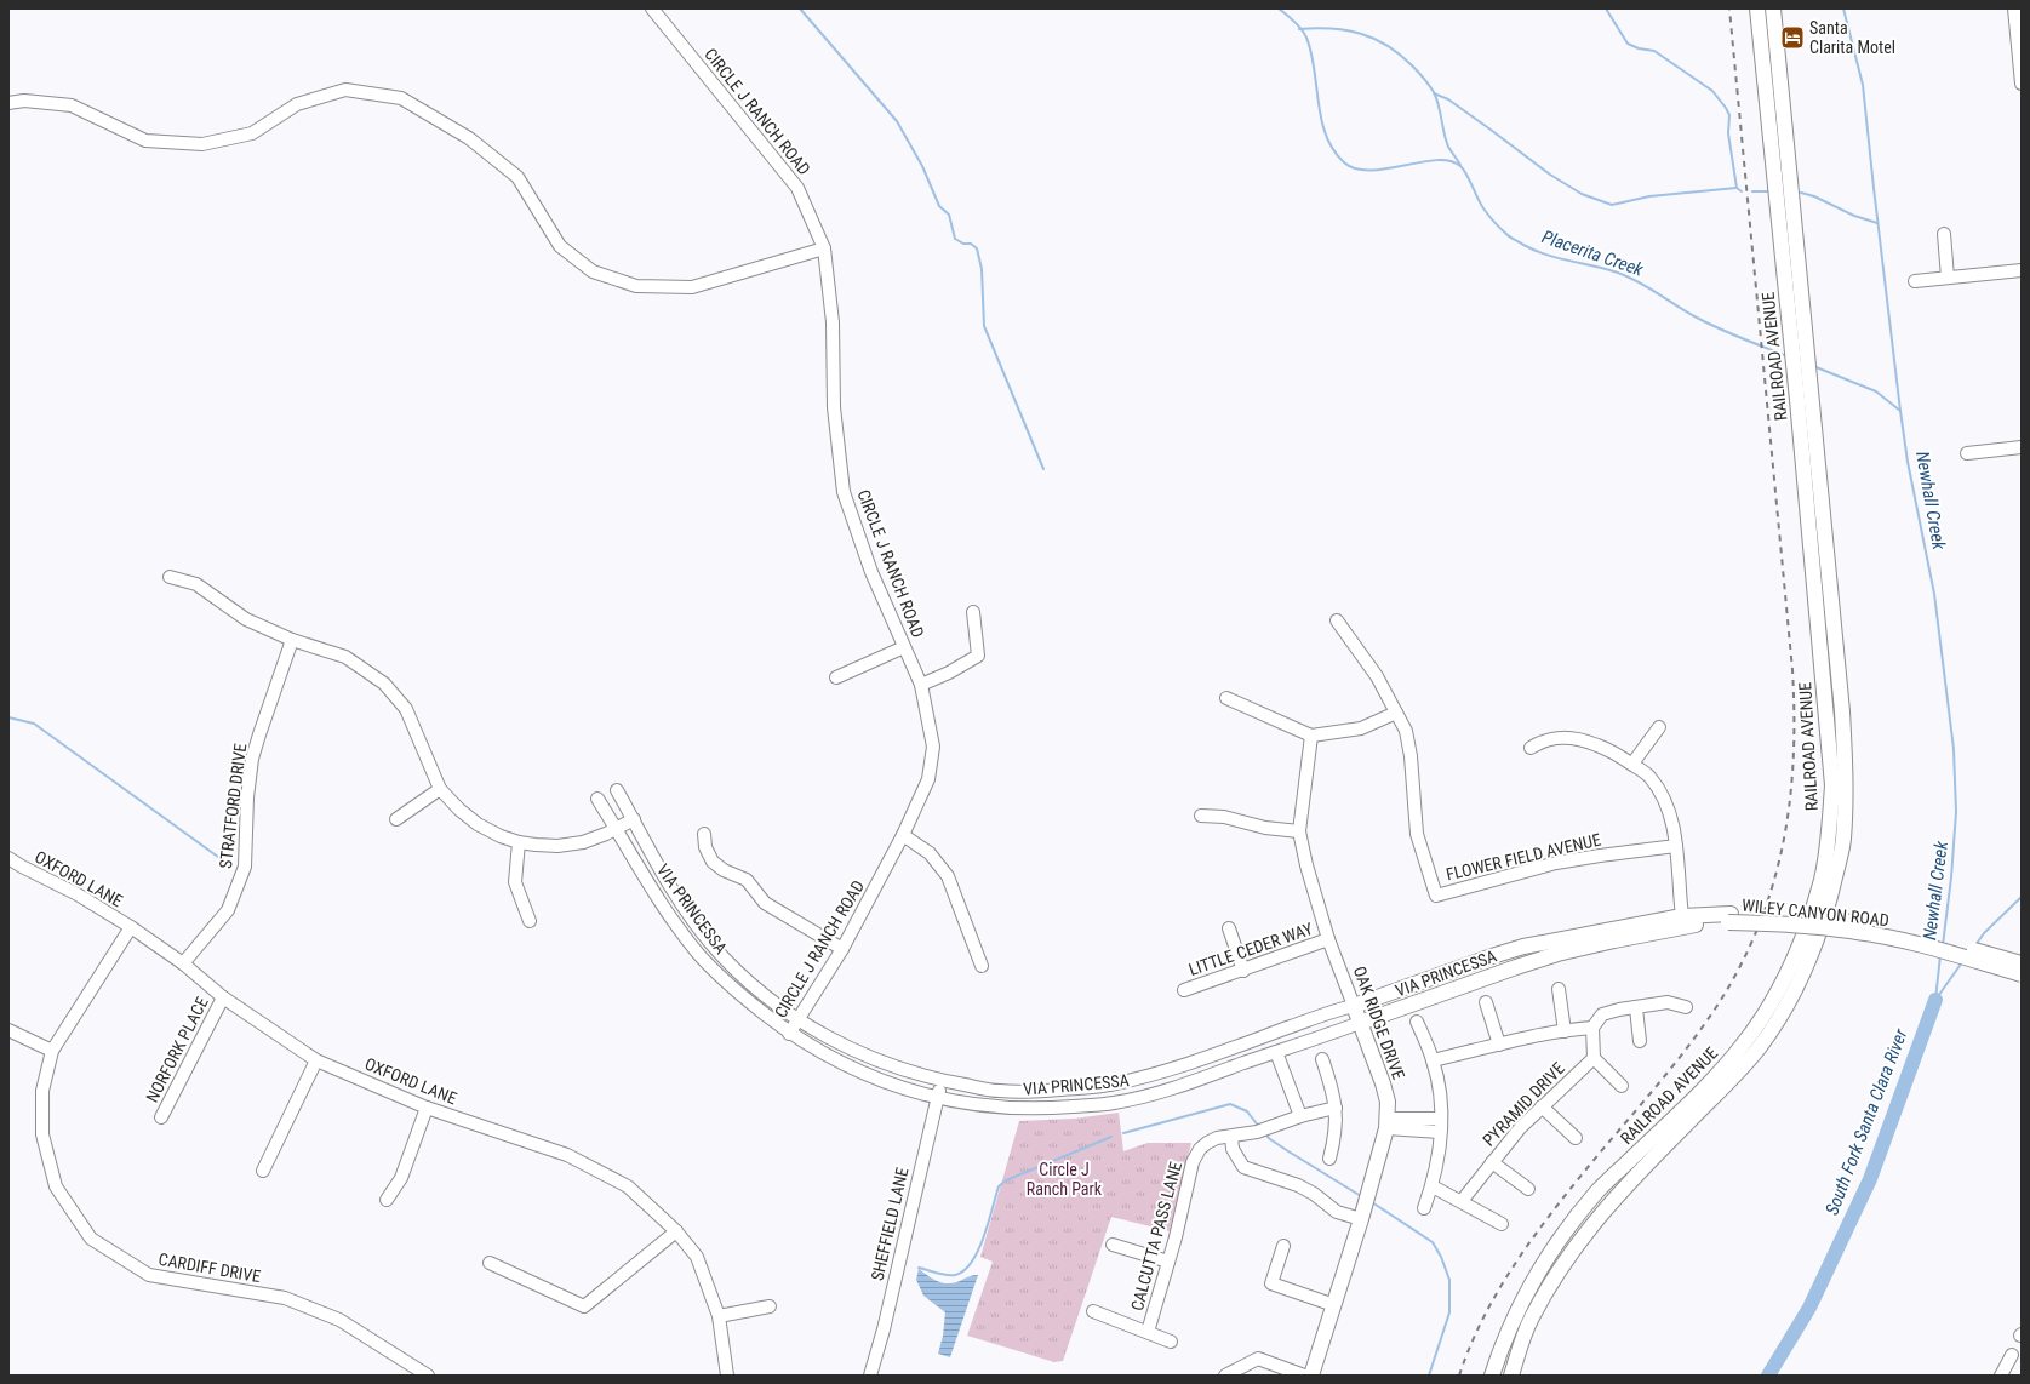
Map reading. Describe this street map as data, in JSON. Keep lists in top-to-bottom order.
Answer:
{
  "streets": {
    "main road": [
      "RAILROAD AVENUE",
      "VIA PRINCESSA",
      "WILEY CANYON ROAD",
      "OAK RIDGE DRIVE"
    ],
    "street": [
      "CIRCLE J RANCH ROAD",
      "STRATFORD DRIVE",
      "FLOWER FIELD AVENUE",
      "OXFORD LANE",
      "LITTLE CEDER WAY",
      "NORFORK PLACE",
      "PYRAMID DRIVE",
      "SHEFFIELD LANE",
      "CALCUTTA PASS LANE",
      "CARDIFF DRIVE"
    ]
  },
  "crossings": [
    ["CIRCLE J RANCH ROAD", "VIA PRINCESSA"],
    ["STRATFORD DRIVE", "OXFORD LANE"],
    ["OXFORD LANE", "NORFORK PLACE"],
    ["OXFORD LANE", "CARDIFF DRIVE"],
    ["VIA PRINCESSA", "WILEY CANYON ROAD"],
    ["VIA PRINCESSA", "OAK RIDGE DRIVE"],
    ["VIA PRINCESSA", "SHEFFIELD LANE"],
    ["LITTLE CEDER WAY", "OAK RIDGE DRIVE"]
  ],
  "water": ["Placerita Creek", "Newhall Creek", "South Fork Santa Clara River"],
  "parks": ["Circle J Ranch Park"],
  "places": {
    "hotel": ["Santa Clarita Motel"]
  }
}
